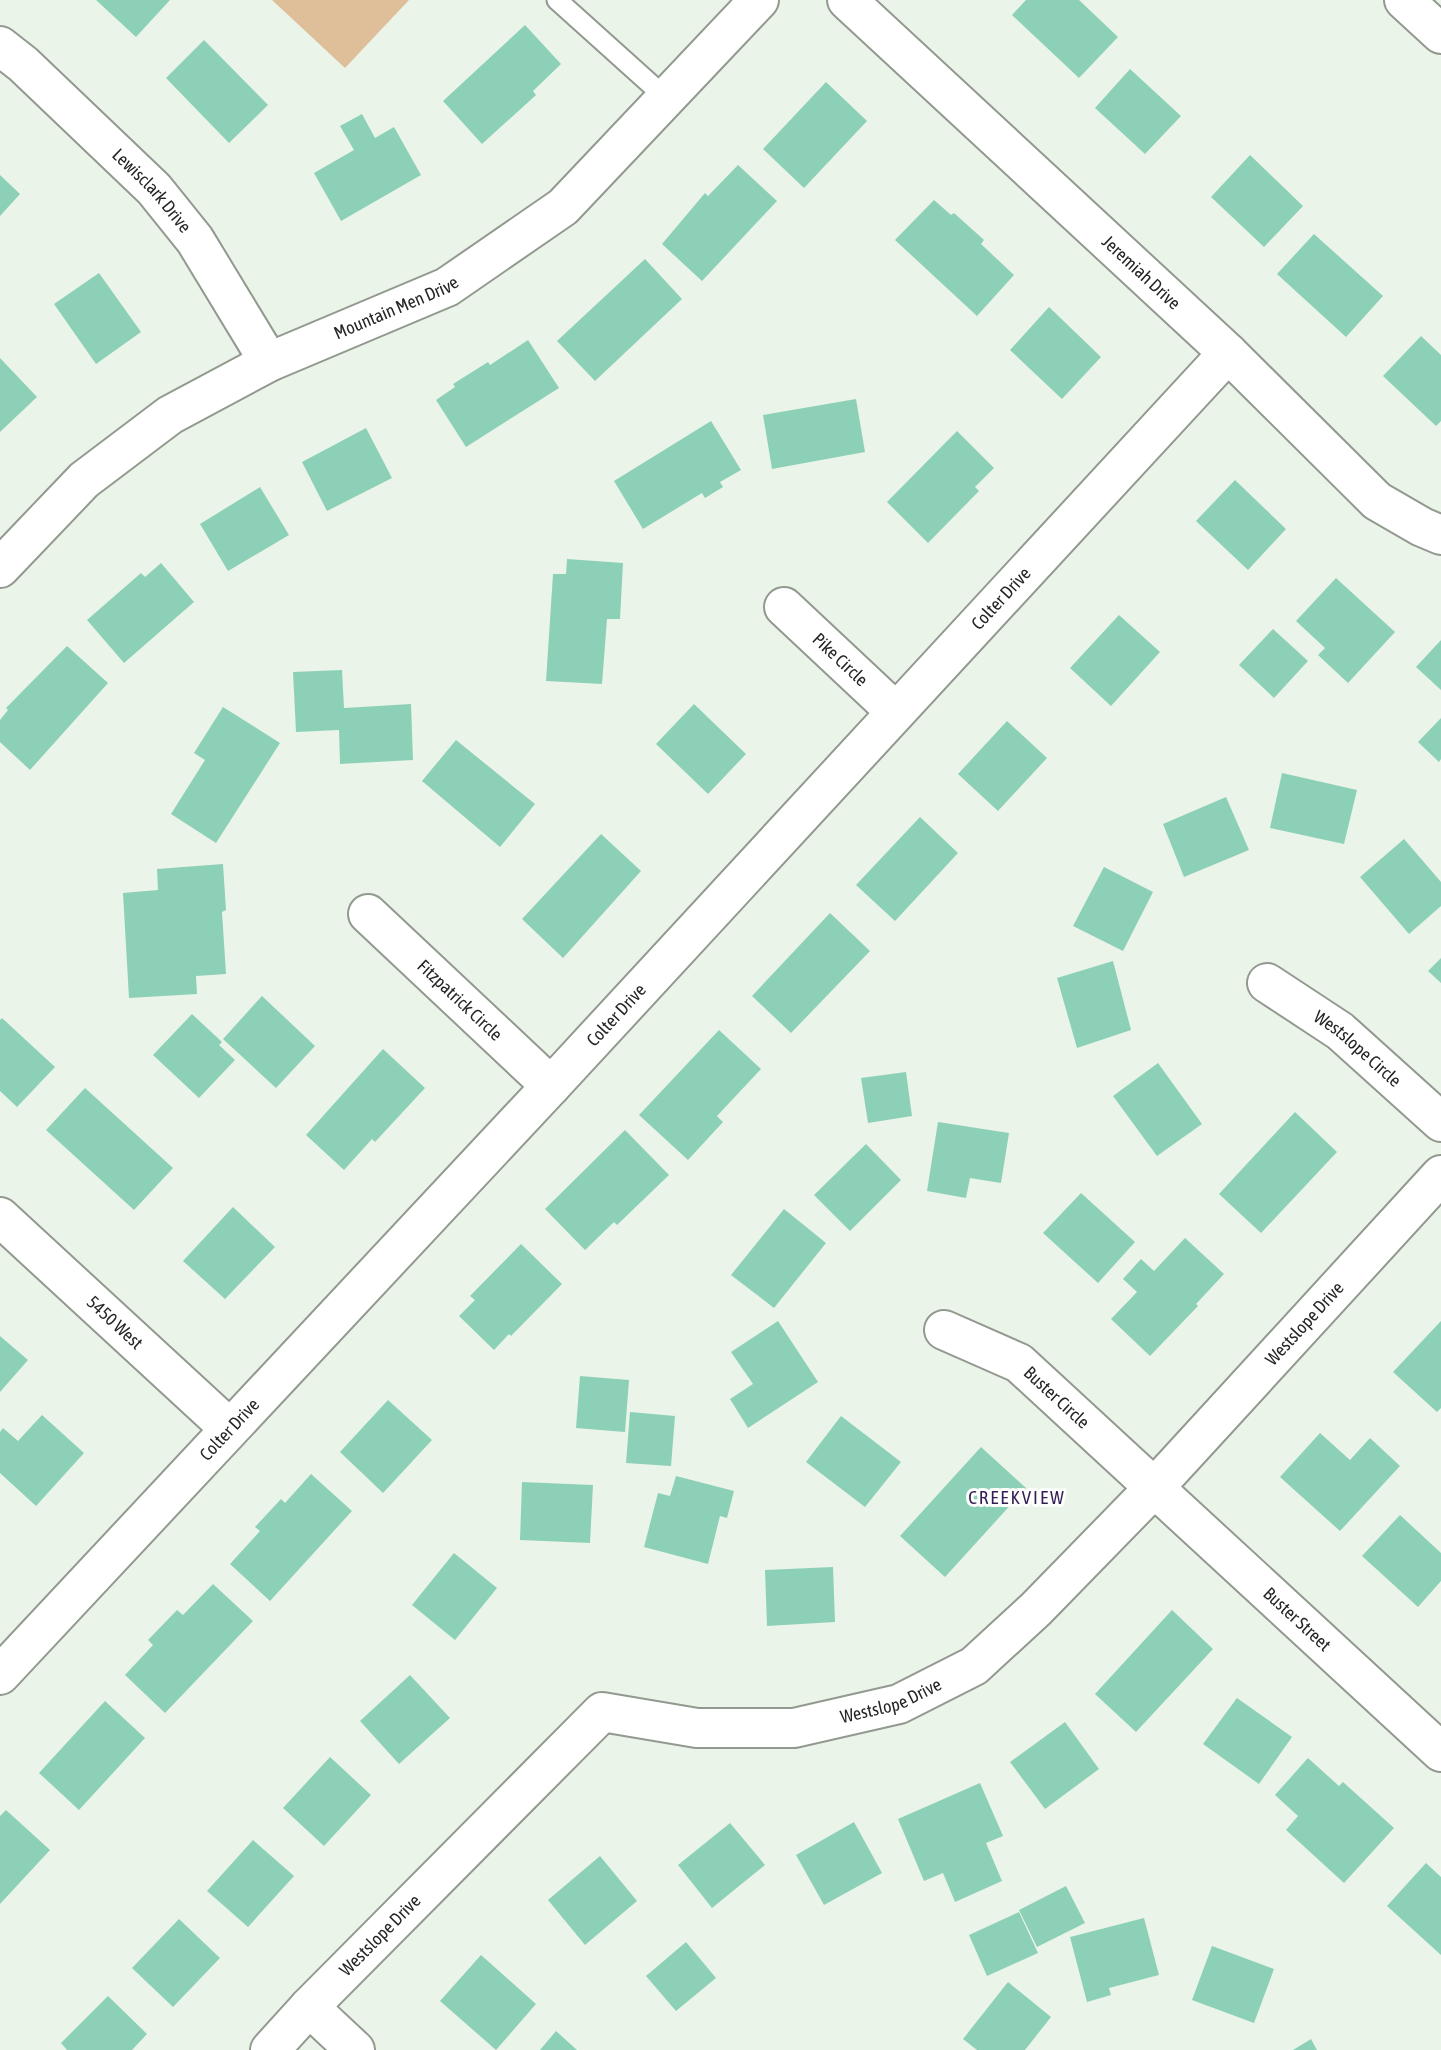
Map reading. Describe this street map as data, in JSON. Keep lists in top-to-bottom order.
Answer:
{
  "streets": {
    "street": [
      "Lewisclark Drive",
      "Jeremiah Drive",
      "Mountain Men Drive",
      "Colter Drive",
      "Pike Circle",
      "Fitzpatrick Circle",
      "Westslope Circle",
      "5450 West",
      "Westslope Drive",
      "Buster Circle",
      "Buster Street"
    ]
  },
  "crossings": [
    ["Lewisclark Drive", "Mountain Men Drive"],
    ["Jeremiah Drive", "Colter Drive"],
    ["Colter Drive", "Pike Circle"],
    ["Colter Drive", "Fitzpatrick Circle"],
    ["Colter Drive", "5450 West"],
    ["Westslope Drive", "Buster Circle"],
    ["Westslope Drive", "Buster Street"],
    ["Buster Circle", "Buster Street"]
  ],
  "districts": ["CREEKVIEW"]
}
